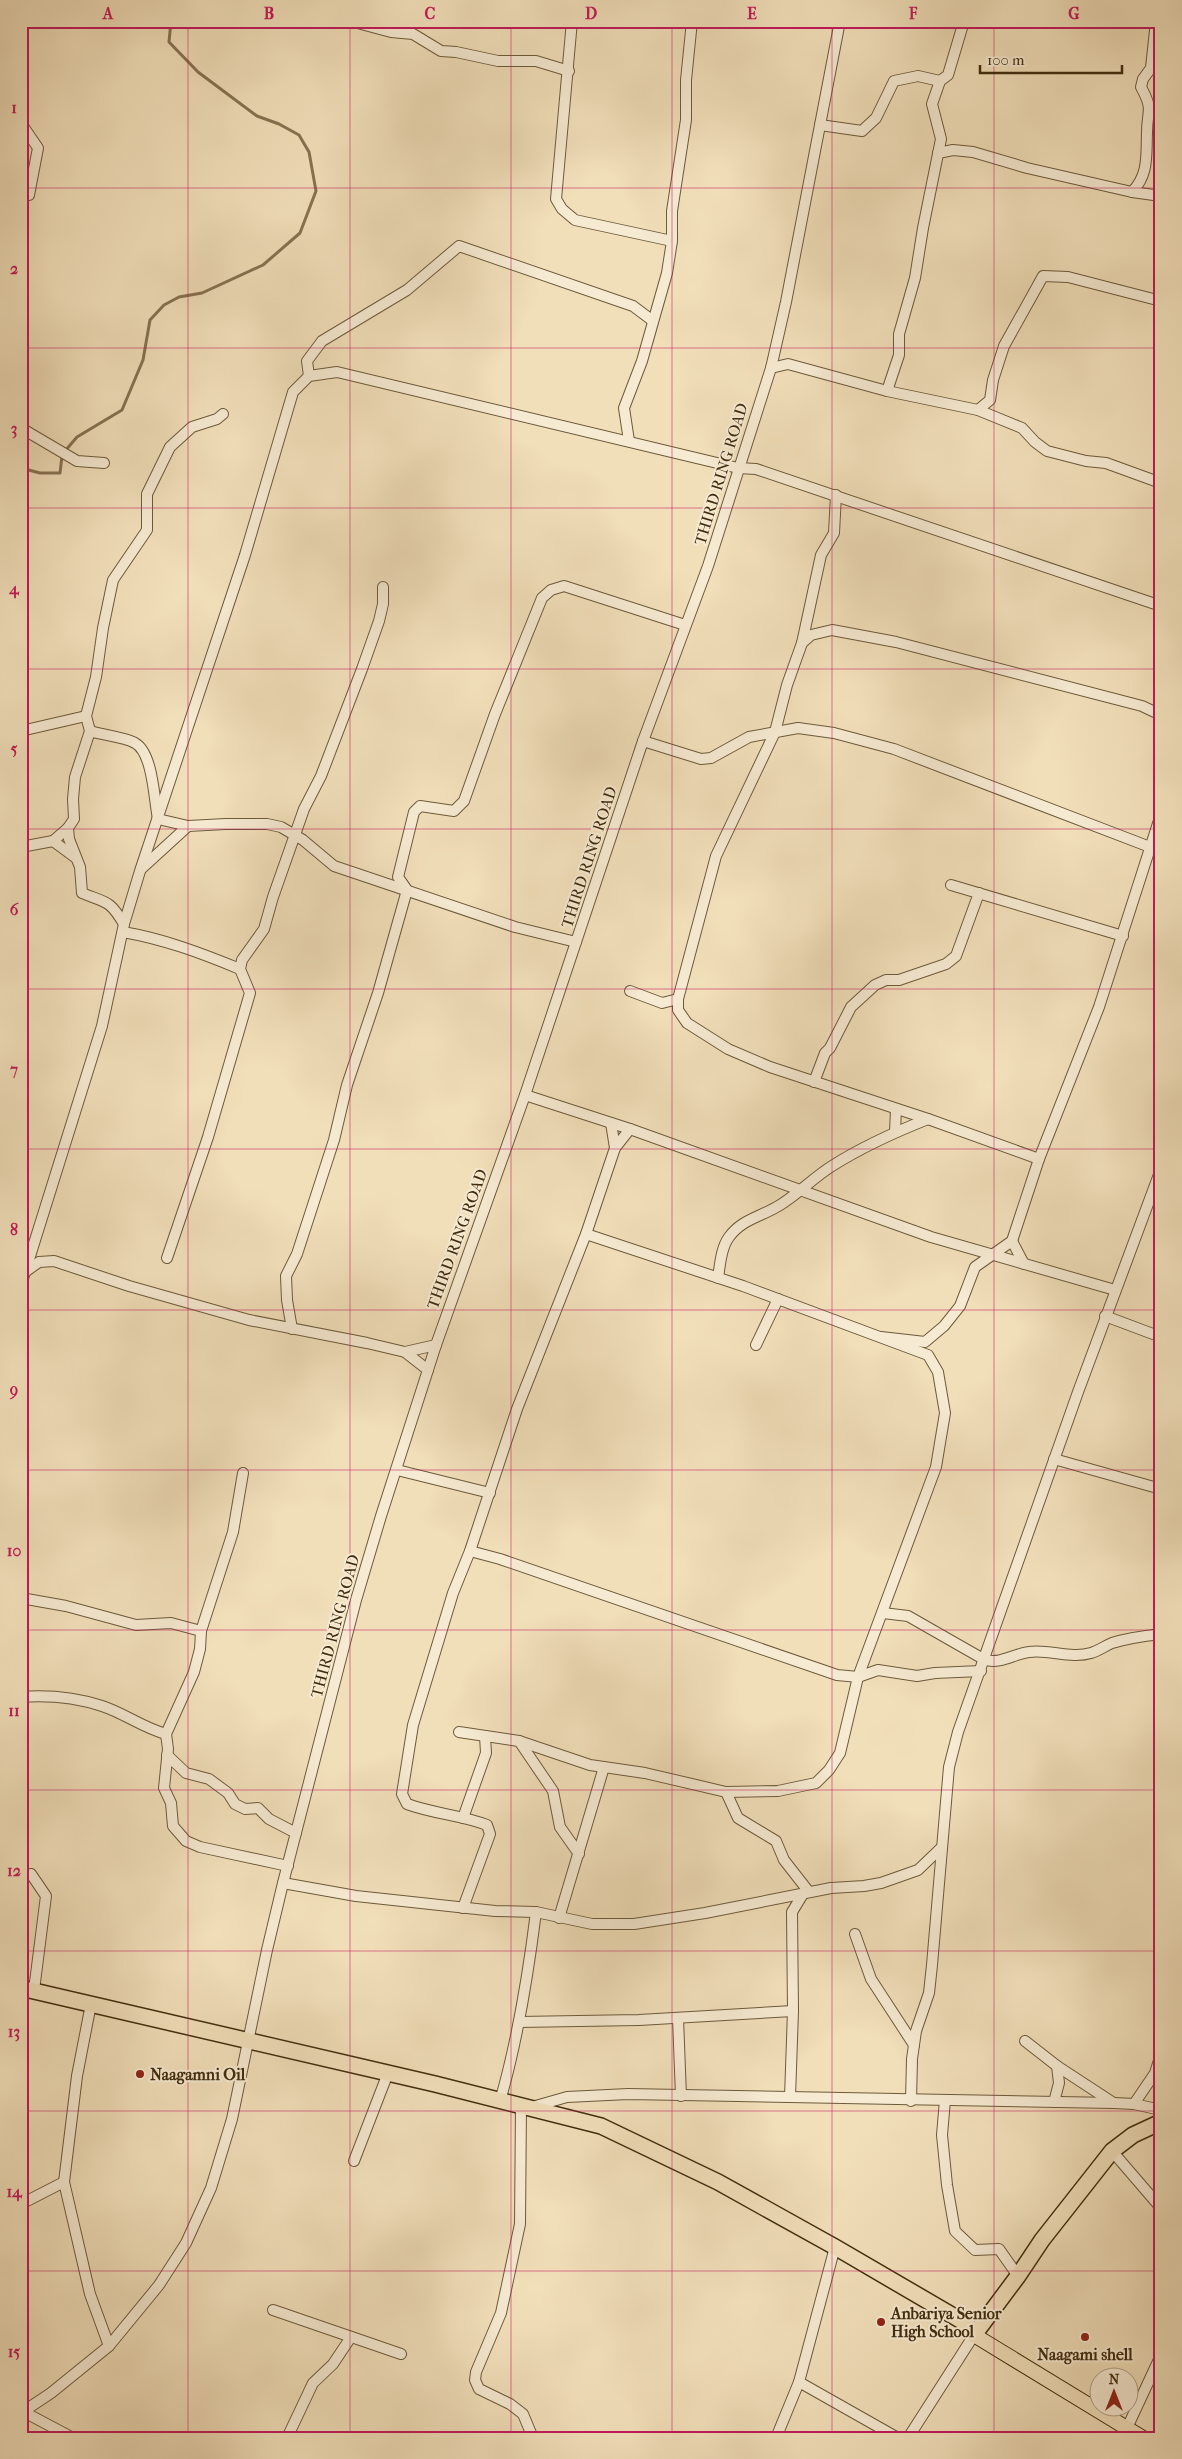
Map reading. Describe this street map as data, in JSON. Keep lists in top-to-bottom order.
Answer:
{
  "streets": {
    "street": ["THIRD RING ROAD"]
  },
  "places": ["Naagamni Oil", "Anbariya Senior High School", "Naagami shell"],
  "scale_bar": "100 m",
  "north": "top",
  "grid": {
    "columns": [
      "A",
      "B",
      "C",
      "D",
      "E",
      "F",
      "G"
    ],
    "rows": [
      "1",
      "2",
      "3",
      "4",
      "5",
      "6",
      "7",
      "8",
      "9",
      "10",
      "11",
      "12",
      "13",
      "14",
      "15"
    ]
  }
}
